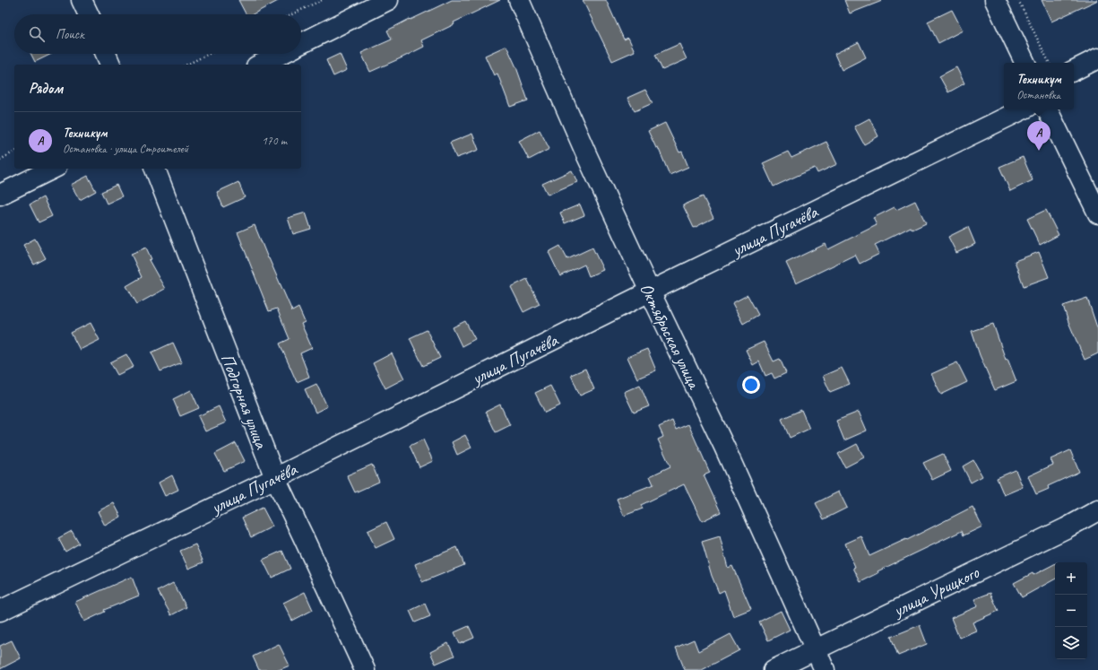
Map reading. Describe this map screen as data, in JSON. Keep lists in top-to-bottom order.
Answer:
{
  "streets": {
    "street": [
      "улица Пугачёва",
      "Октябрьская улица",
      "Подгорная улица",
      "улица Урицкого"
    ]
  },
  "crossings": [
    ["улица Пугачёва", "Октябрьская улица"],
    ["улица Пугачёва", "Подгорная улица"],
    ["Октябрьская улица", "улица Урицкого"]
  ],
  "page": {
    "search": "Поиск",
    "popup": ["Техникум", "Остановка"],
    "heading": "Рядом",
    "list": [
      {
        "mark": "A",
        "name": "Техникум",
        "note": "Остановка · улица Строителей",
        "value": "170 m"
      }
    ],
    "pins": "A",
    "map_buttons": ["+", "−"]
  }
}
